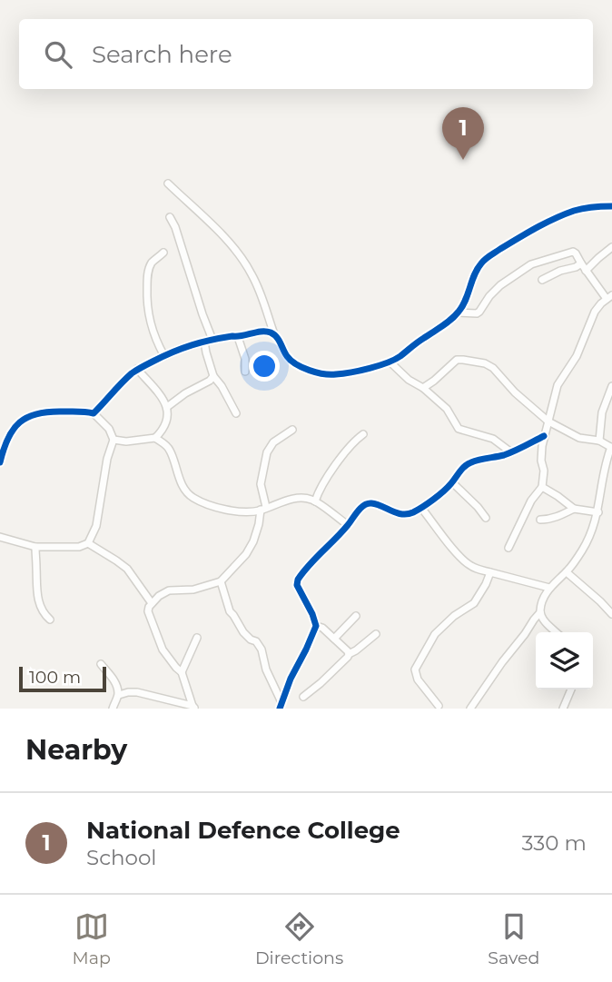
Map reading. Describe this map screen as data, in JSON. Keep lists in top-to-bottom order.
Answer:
{
  "scale_bar": "100 m",
  "page": {
    "search": "Search here",
    "pins": "1",
    "scale": "100 m",
    "heading": "Nearby",
    "list": [
      {
        "mark": "1",
        "name": "National Defence College",
        "note": "School",
        "value": "330 m"
      }
    ],
    "nav": ["Map", "Directions", "Saved"]
  }
}
